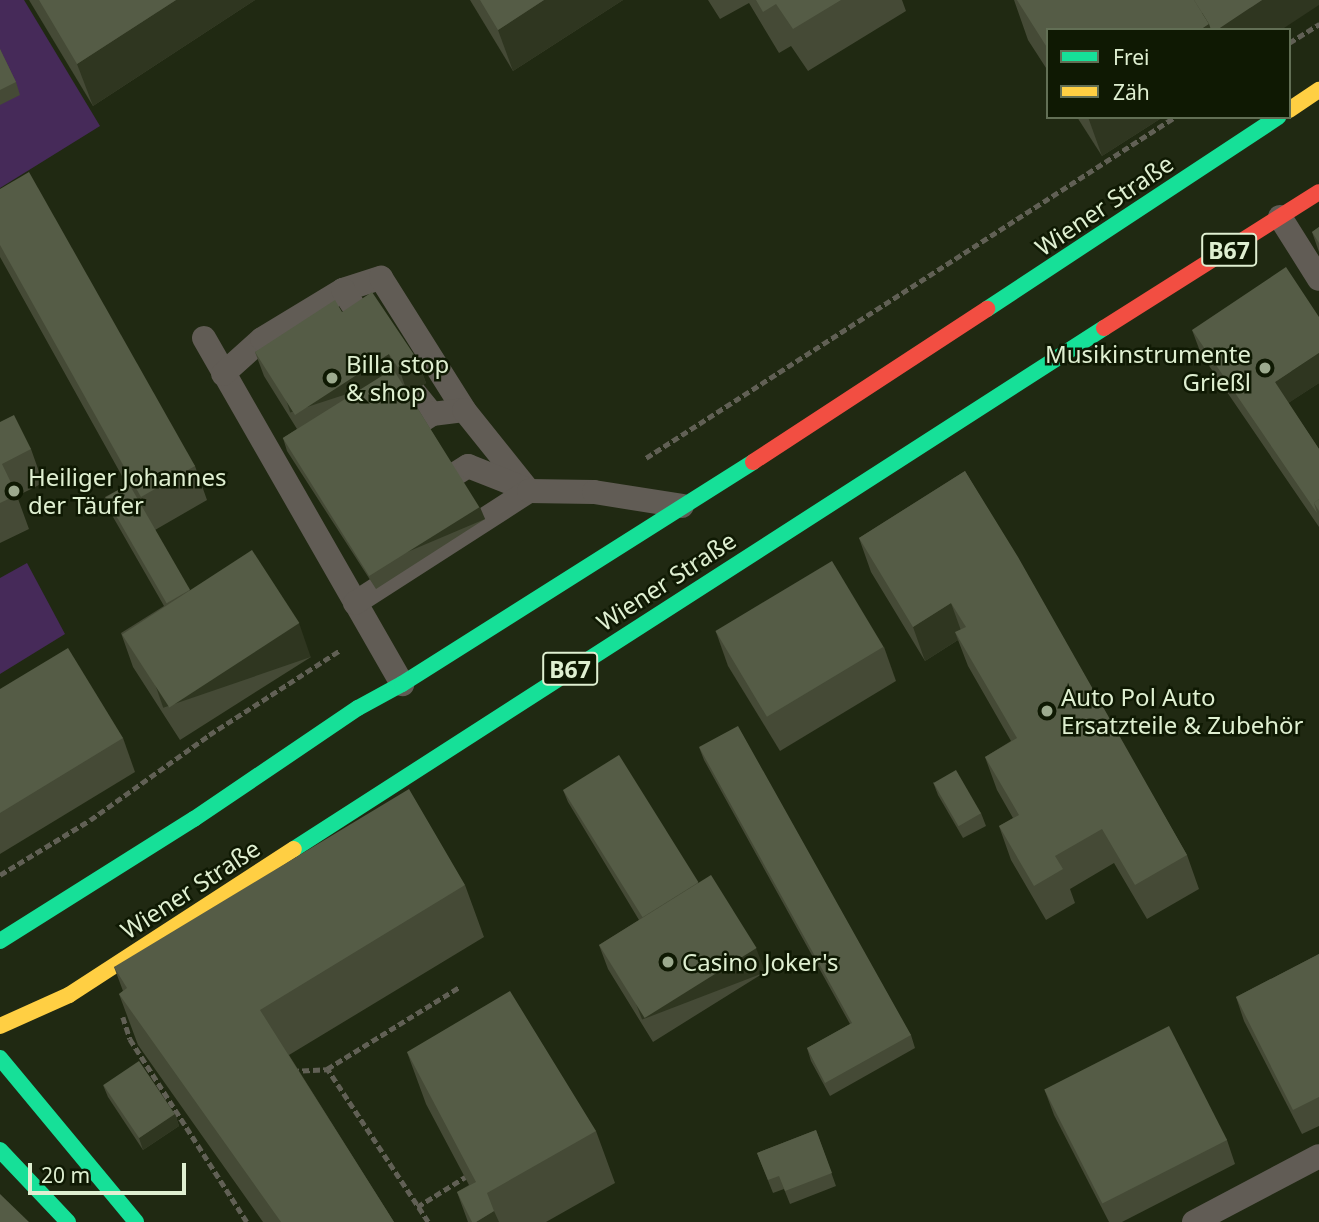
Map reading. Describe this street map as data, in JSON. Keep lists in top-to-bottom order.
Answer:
{
  "streets": {
    "main road": ["Wiener Straße", "B67"]
  },
  "places": [
    "Musikinstrumente Grießl",
    "Billa stop & shop",
    "Heiliger Johannes der Täufer",
    "Auto Pol Auto Ersatzteile & Zubehör",
    "Casino Joker's"
  ],
  "legend": ["Frei", "Zäh"],
  "scale_bar": "20 m"
}
